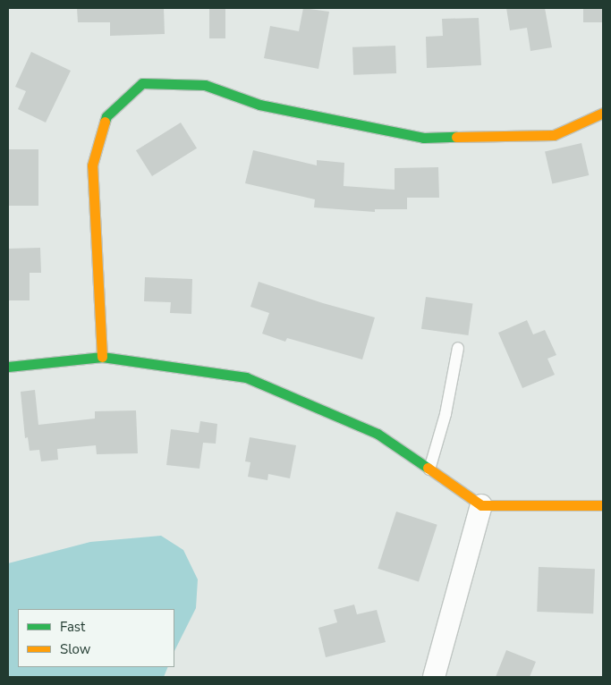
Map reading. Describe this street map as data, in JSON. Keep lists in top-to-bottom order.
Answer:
{
  "legend": ["Fast", "Slow"]
}
